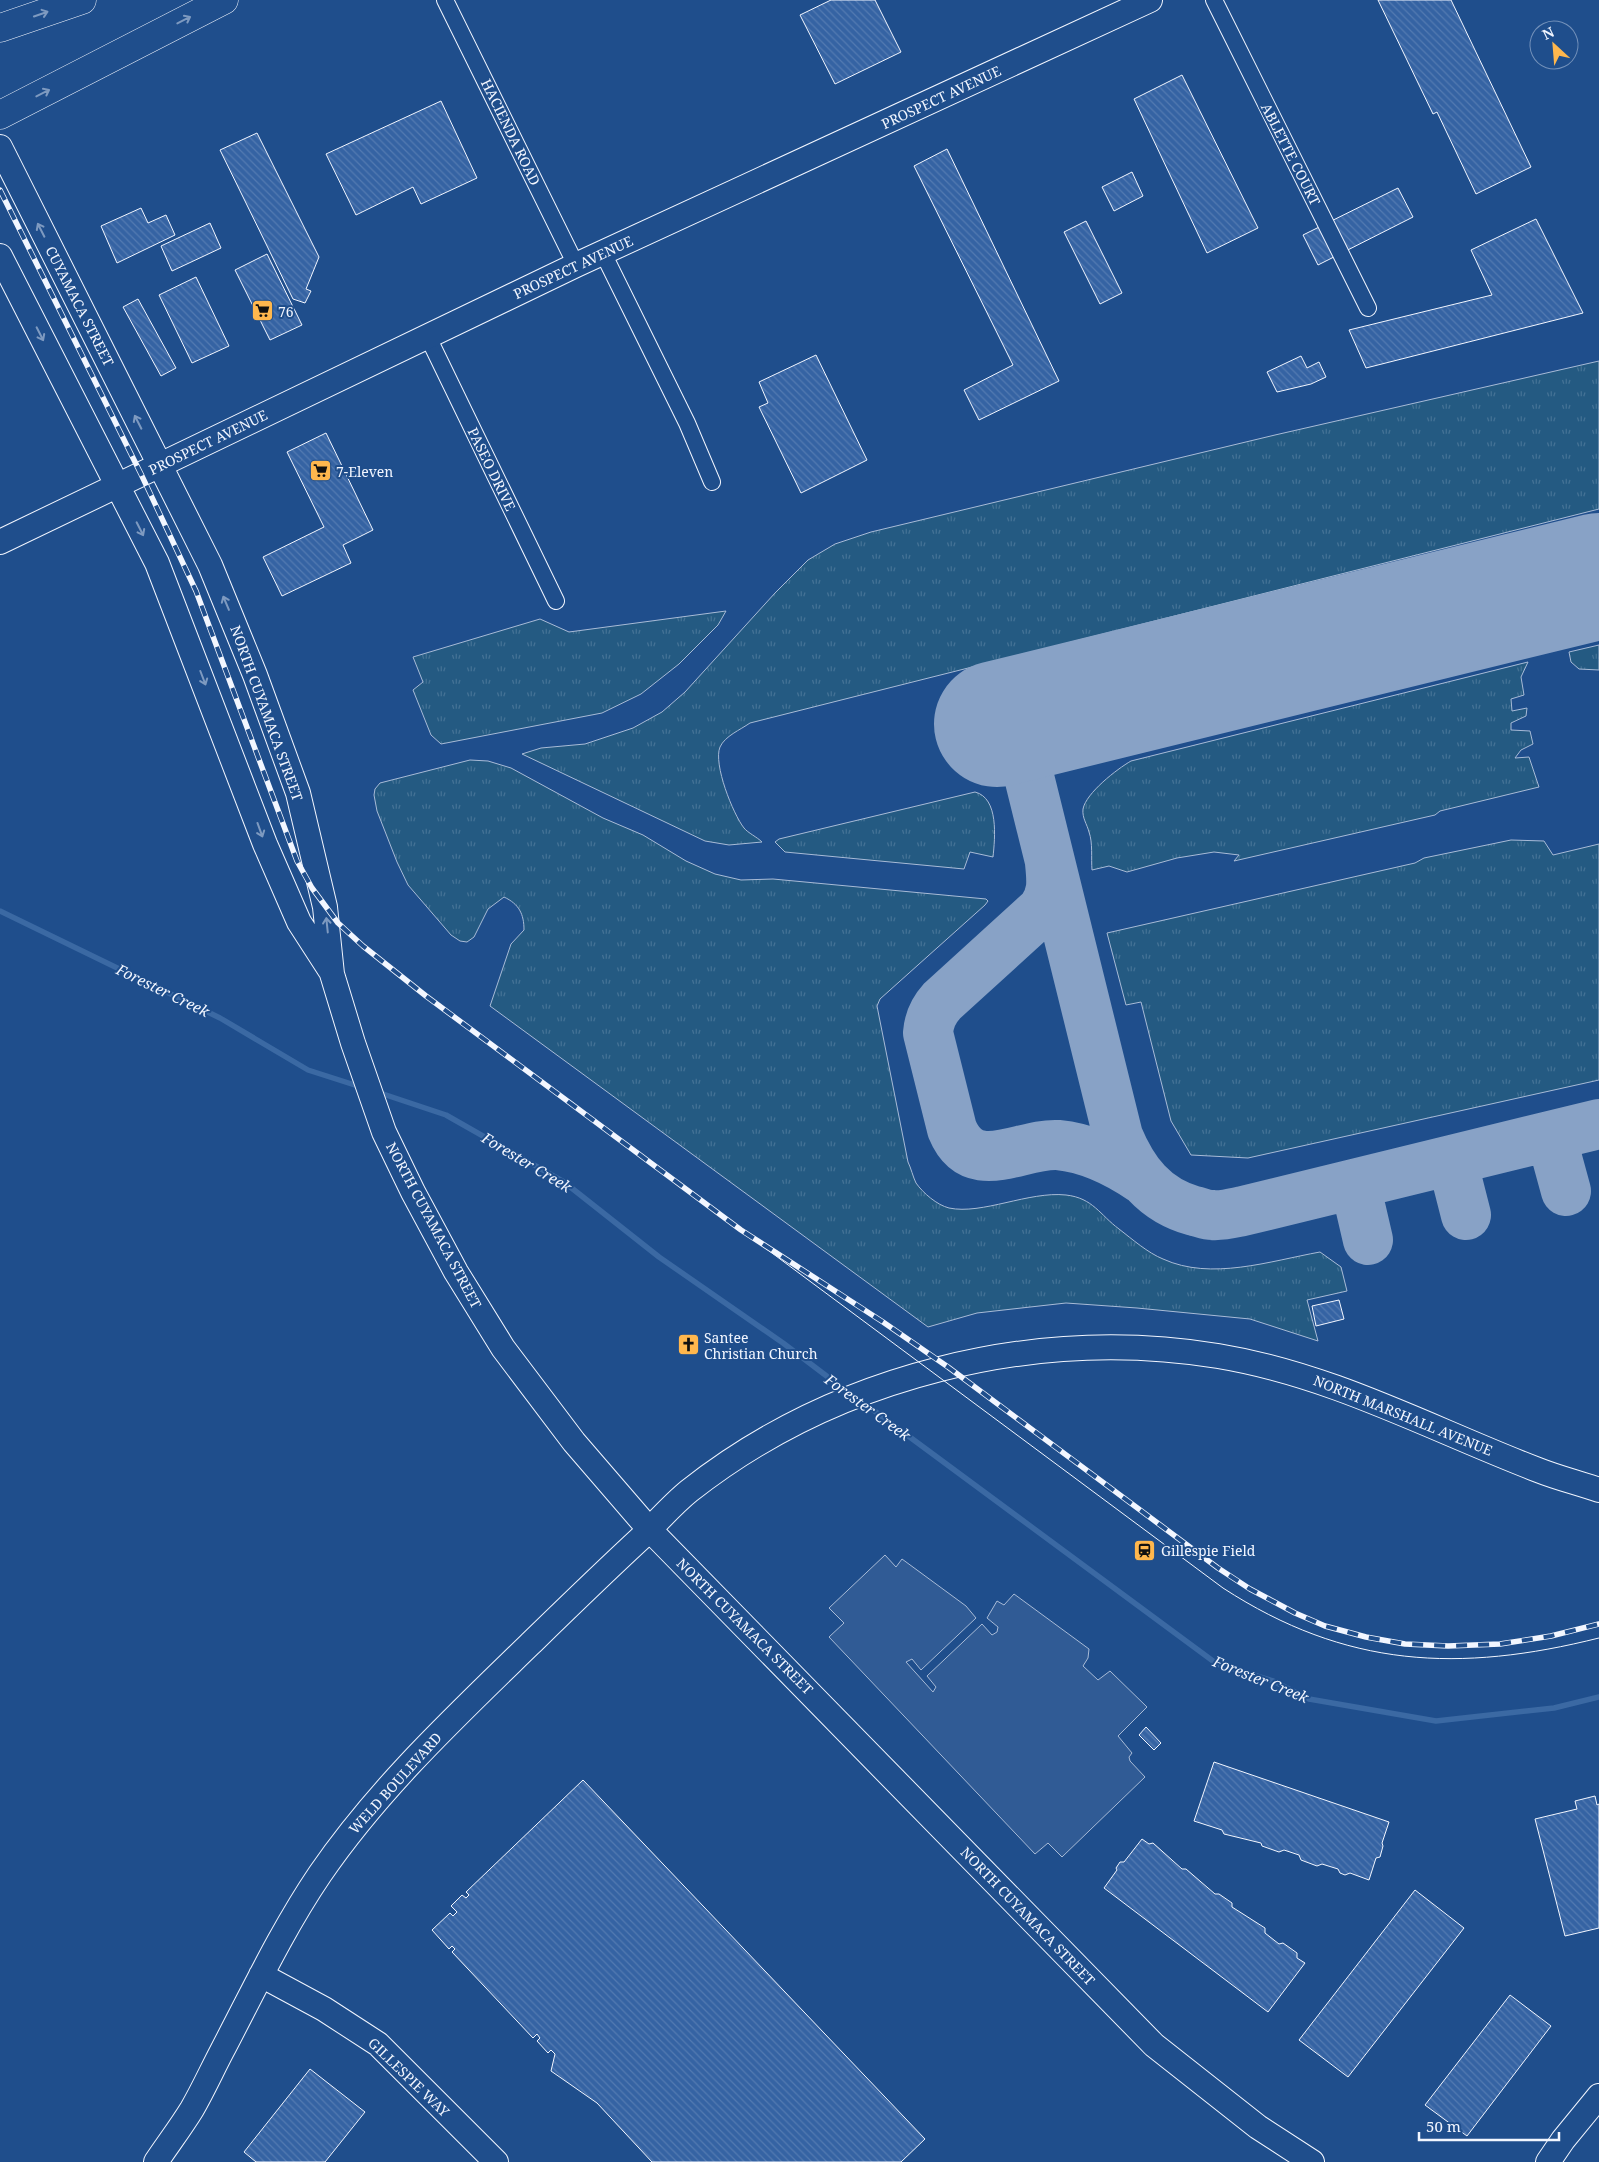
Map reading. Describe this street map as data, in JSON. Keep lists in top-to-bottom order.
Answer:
{
  "streets": {
    "main road": [
      "PROSPECT AVENUE",
      "CUYAMACA STREET",
      "NORTH CUYAMACA STREET",
      "NORTH MARSHALL AVENUE",
      "WELD BOULEVARD",
      "GILLESPIE WAY"
    ],
    "street": ["HACIENDA ROAD", "ABLETTE COURT", "PASEO DRIVE"]
  },
  "crossings": [
    ["PROSPECT AVENUE", "HACIENDA ROAD"],
    ["PROSPECT AVENUE", "CUYAMACA STREET"],
    ["PROSPECT AVENUE", "PASEO DRIVE"],
    ["PROSPECT AVENUE", "NORTH CUYAMACA STREET"],
    ["CUYAMACA STREET", "NORTH CUYAMACA STREET"],
    ["NORTH CUYAMACA STREET", "NORTH MARSHALL AVENUE"],
    ["NORTH CUYAMACA STREET", "WELD BOULEVARD"],
    ["NORTH MARSHALL AVENUE", "WELD BOULEVARD"],
    ["WELD BOULEVARD", "GILLESPIE WAY"]
  ],
  "water": ["Forester Creek"],
  "places": {
    "supermarket": ["76", "7-Eleven"],
    "church": ["Santee Christian Church"],
    "station": ["Gillespie Field"]
  },
  "scale_bar": "50 m",
  "north": "top left"
}
